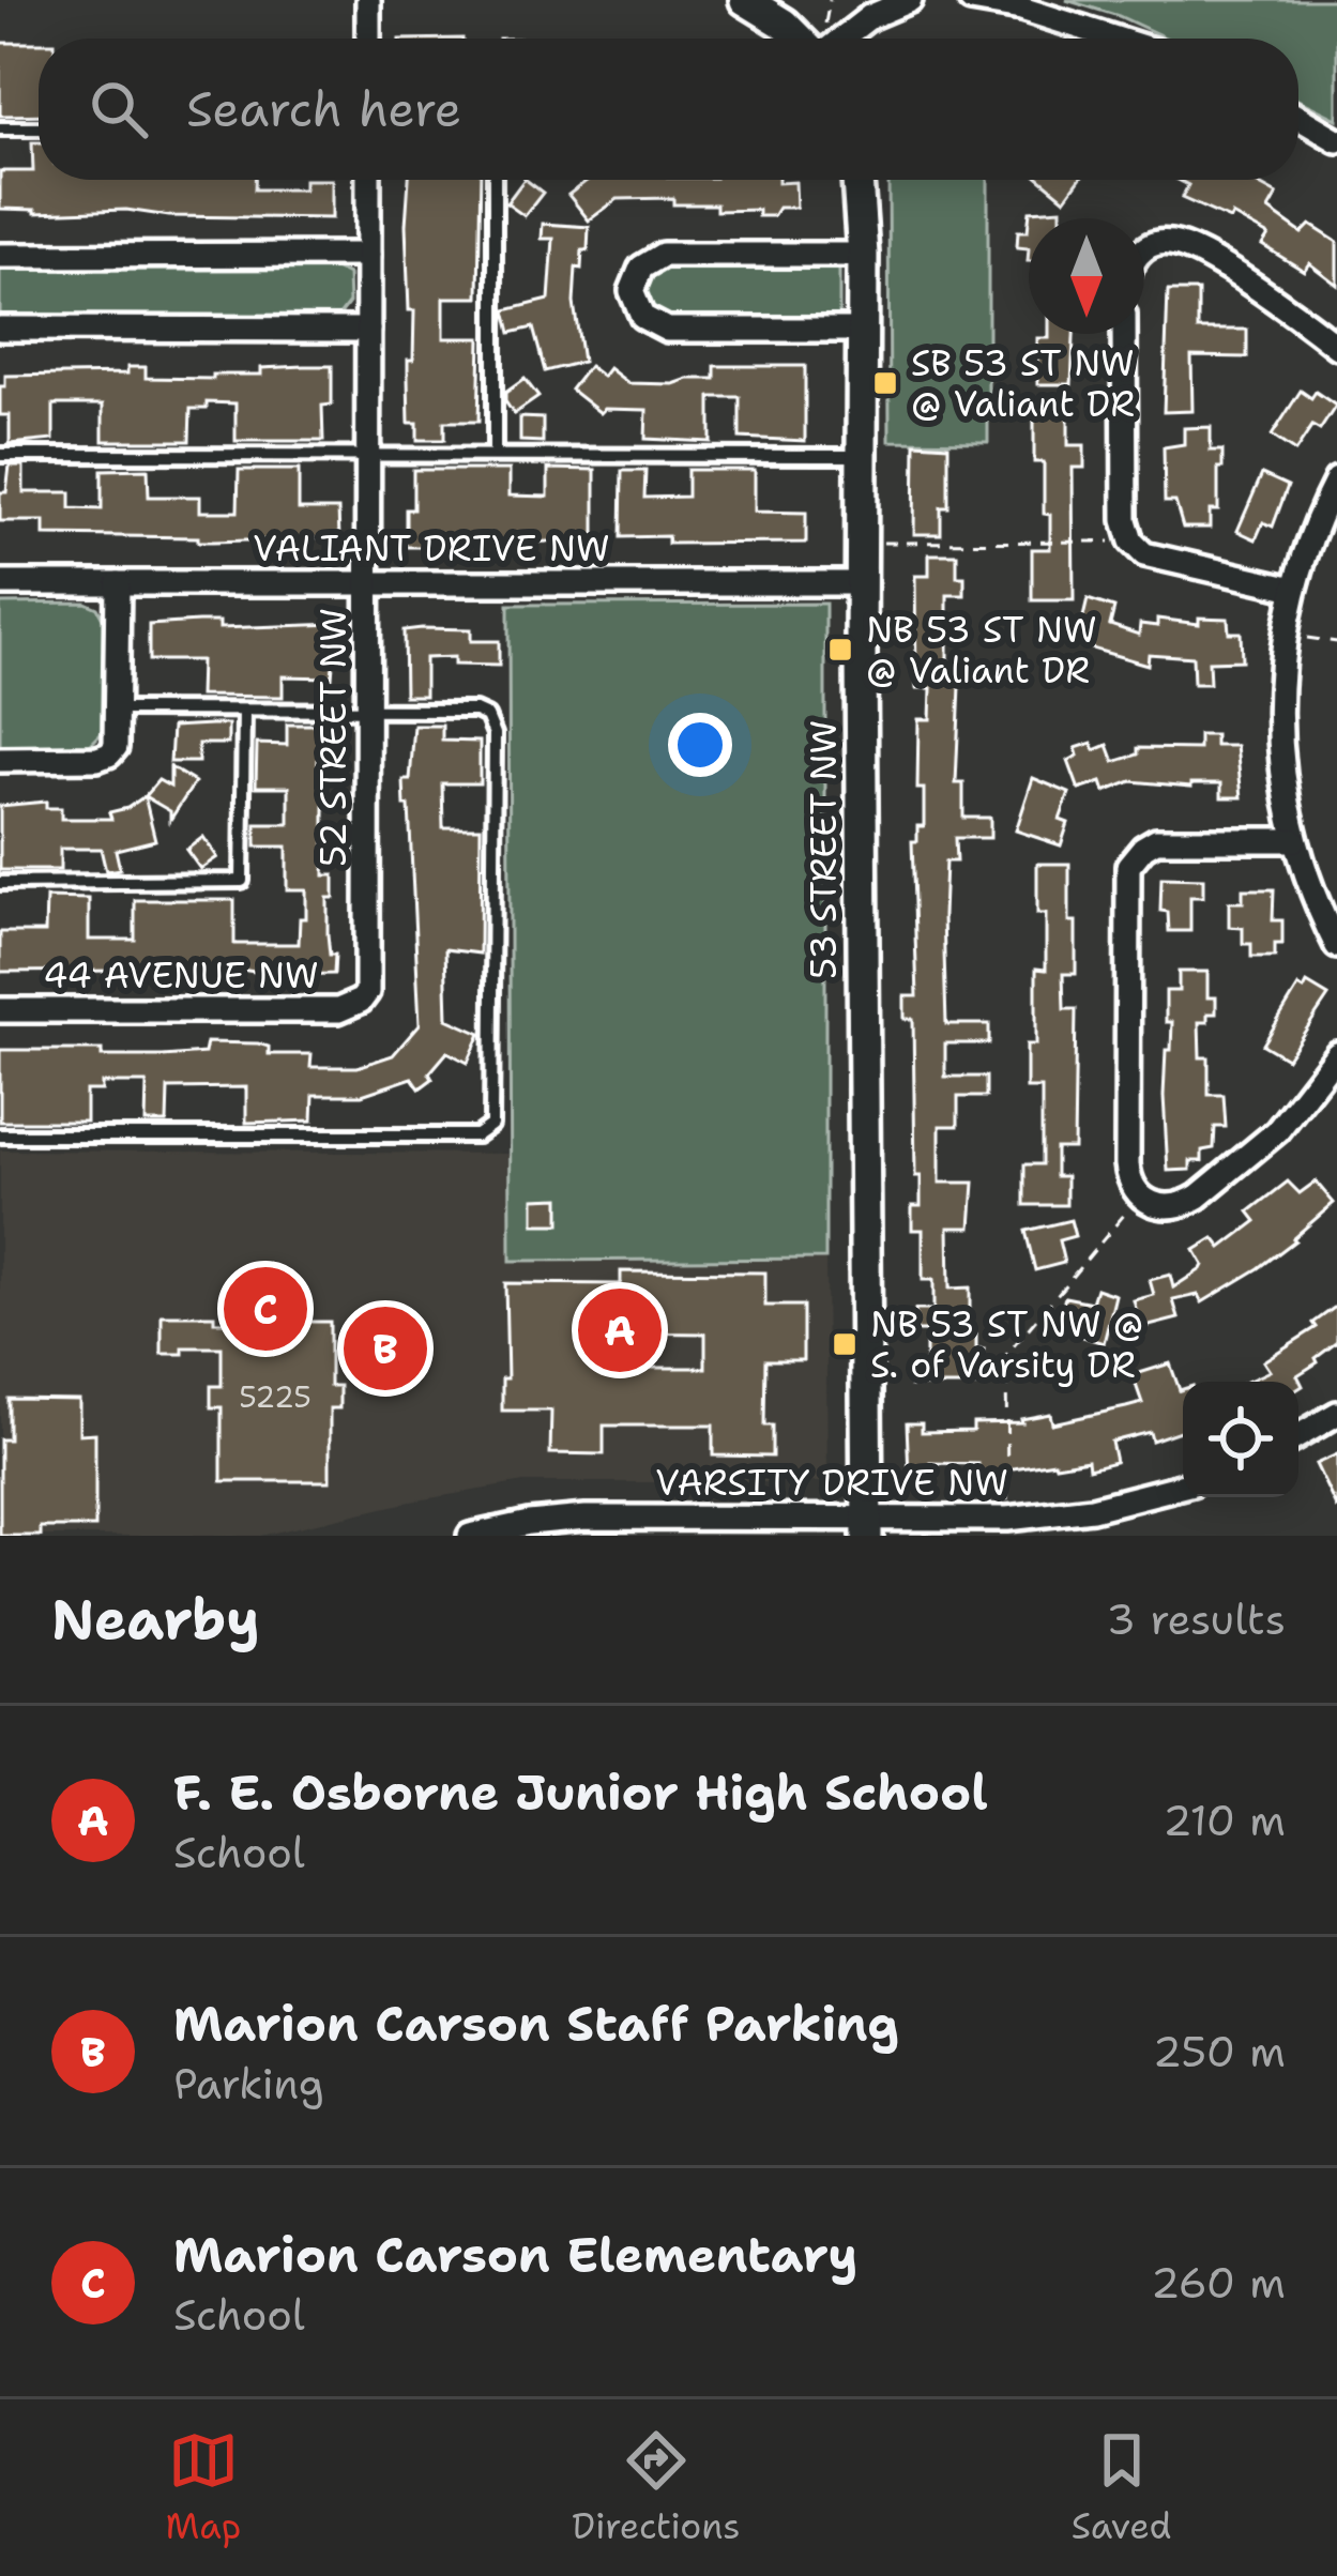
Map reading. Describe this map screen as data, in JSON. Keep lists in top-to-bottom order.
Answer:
{
  "streets": {
    "street": [
      "VALIANT DRIVE NW",
      "52 STREET NW",
      "53 STREET NW",
      "44 AVENUE NW",
      "VARSITY DRIVE NW"
    ]
  },
  "crossings": [
    ["VALIANT DRIVE NW", "52 STREET NW"],
    ["VALIANT DRIVE NW", "53 STREET NW"],
    ["52 STREET NW", "44 AVENUE NW"],
    ["53 STREET NW", "VARSITY DRIVE NW"]
  ],
  "places": {
    "transit": ["SB 53 ST NW @ Valiant DR", "NB 53 ST NW @ Valiant DR", "NB 53 ST NW @ S. of Varsity DR"]
  },
  "house_numbers": ["5225"],
  "north": "bottom",
  "page": {
    "search": "Search here",
    "pins": ["C", "A", "B"],
    "heading": ["Nearby", "3 results"],
    "list": [
      {
        "mark": "A",
        "name": "F. E. Osborne Junior High School",
        "note": "School",
        "value": "210 m"
      },
      {
        "mark": "B",
        "name": "Marion Carson Staff Parking",
        "note": "Parking",
        "value": "250 m"
      },
      {
        "mark": "C",
        "name": "Marion Carson Elementary",
        "note": "School",
        "value": "260 m"
      }
    ],
    "nav": ["Map", "Directions", "Saved"]
  }
}
